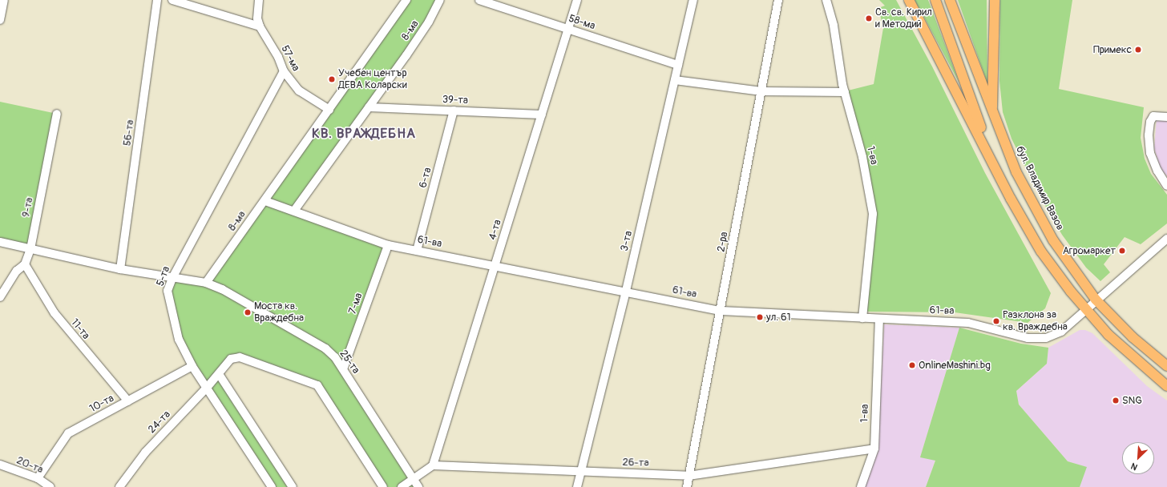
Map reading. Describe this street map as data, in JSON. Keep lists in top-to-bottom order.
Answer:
{
  "streets": {
    "main road": ["бул. Владимир Вазов"],
    "street": [
      "58-ма",
      "8-ма",
      "57-ма",
      "39-та",
      "56-та",
      "1-ва",
      "6-та",
      "9-та",
      "4-та",
      "3-та",
      "61-ва",
      "2-ра",
      "5-та",
      "7-ма",
      "11-та",
      "25-та",
      "10-та",
      "24-та",
      "26-та",
      "20-та"
    ]
  },
  "crossings": [
    ["58-ма", "4-та"],
    ["58-ма", "3-та"],
    ["8-ма", "57-ма"],
    ["8-ма", "39-та"],
    ["8-ма", "61-ва"],
    ["8-ма", "25-та"],
    ["57-ма", "5-та"],
    ["39-та", "6-та"],
    ["39-та", "4-та"],
    ["1-ва", "61-ва"],
    ["1-ва", "26-та"],
    ["6-та", "61-ва"],
    ["бул. Владимир Вазов", "61-ва"],
    ["9-та", "11-та"],
    ["4-та", "61-ва"],
    ["4-та", "26-та"],
    ["3-та", "61-ва"],
    ["3-та", "26-та"],
    ["61-ва", "2-ра"],
    ["61-ва", "7-ма"],
    ["2-ра", "26-та"],
    ["5-та", "10-та"],
    ["5-та", "24-та"],
    ["7-ма", "25-та"],
    ["11-та", "10-та"],
    ["10-та", "20-та"]
  ],
  "districts": ["КВ. ВРАЖДЕБНА"],
  "places": [
    "Св. св. Кирил и Методий",
    "Примекс",
    "Учебен център ДЕВА Коларски",
    "Агромаркет",
    "Моста кв. Враждебна",
    "ул. 61",
    "Разклона за кв. Враждебна",
    "ОnlineMashini.bg",
    "SNG"
  ],
  "north": "bottom left"
}
